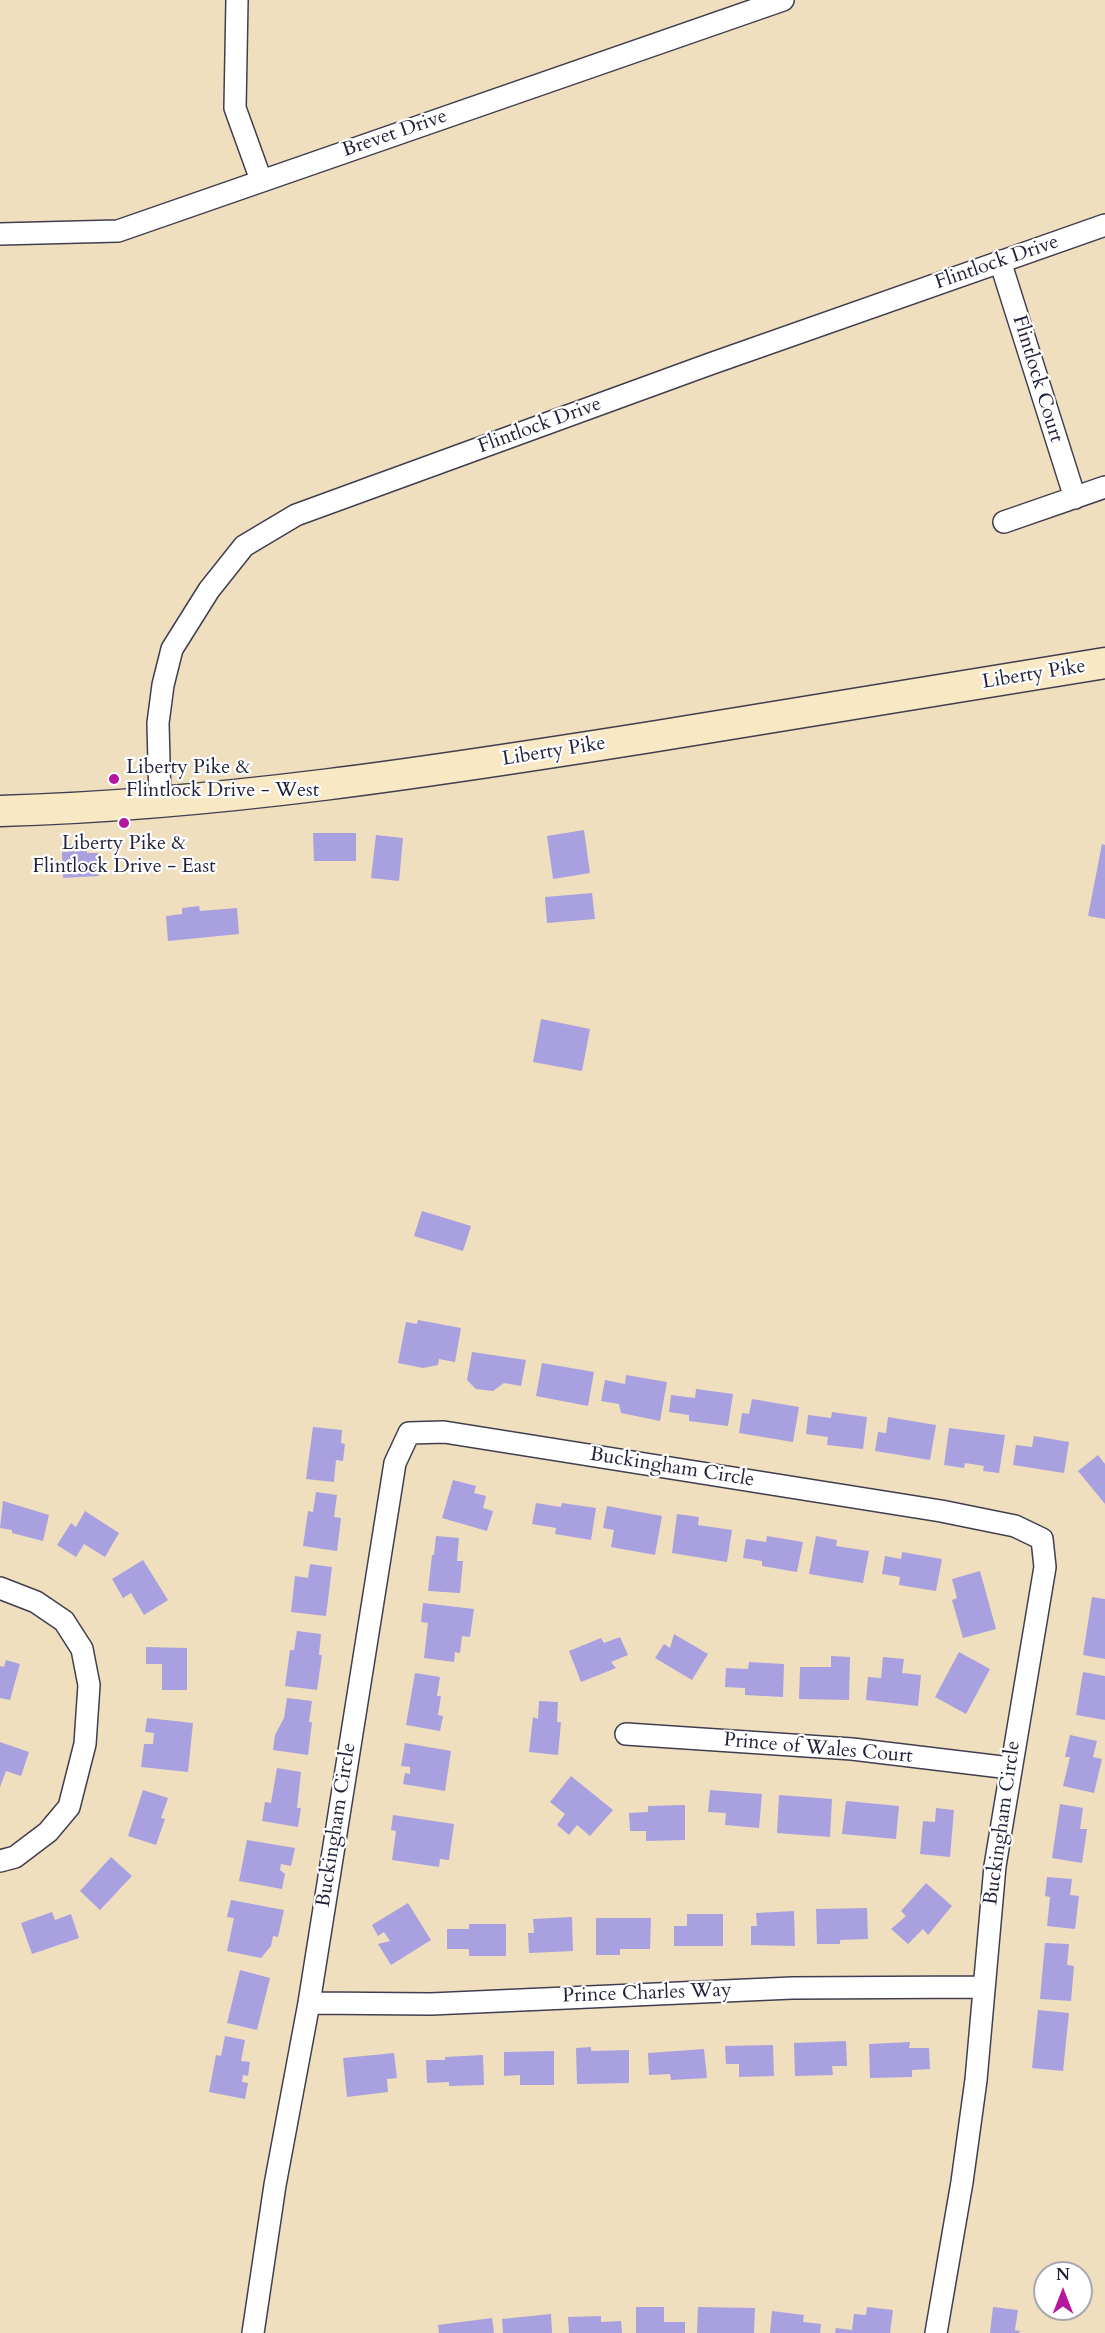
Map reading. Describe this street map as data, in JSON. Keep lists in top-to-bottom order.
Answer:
{
  "streets": {
    "street": [
      "Brevet Drive",
      "Flintlock Drive",
      "Flintlock Court",
      "Liberty Pike",
      "Buckingham Circle",
      "Prince of Wales Court",
      "Prince Charles Way"
    ]
  },
  "crossings": [
    ["Flintlock Drive", "Flintlock Court"],
    ["Flintlock Drive", "Liberty Pike"],
    ["Buckingham Circle", "Prince of Wales Court"],
    ["Buckingham Circle", "Prince Charles Way"]
  ],
  "places": ["Liberty Pike & Flintlock Drive - West", "Liberty Pike & Flintlock Drive - East"],
  "north": "top"
}
